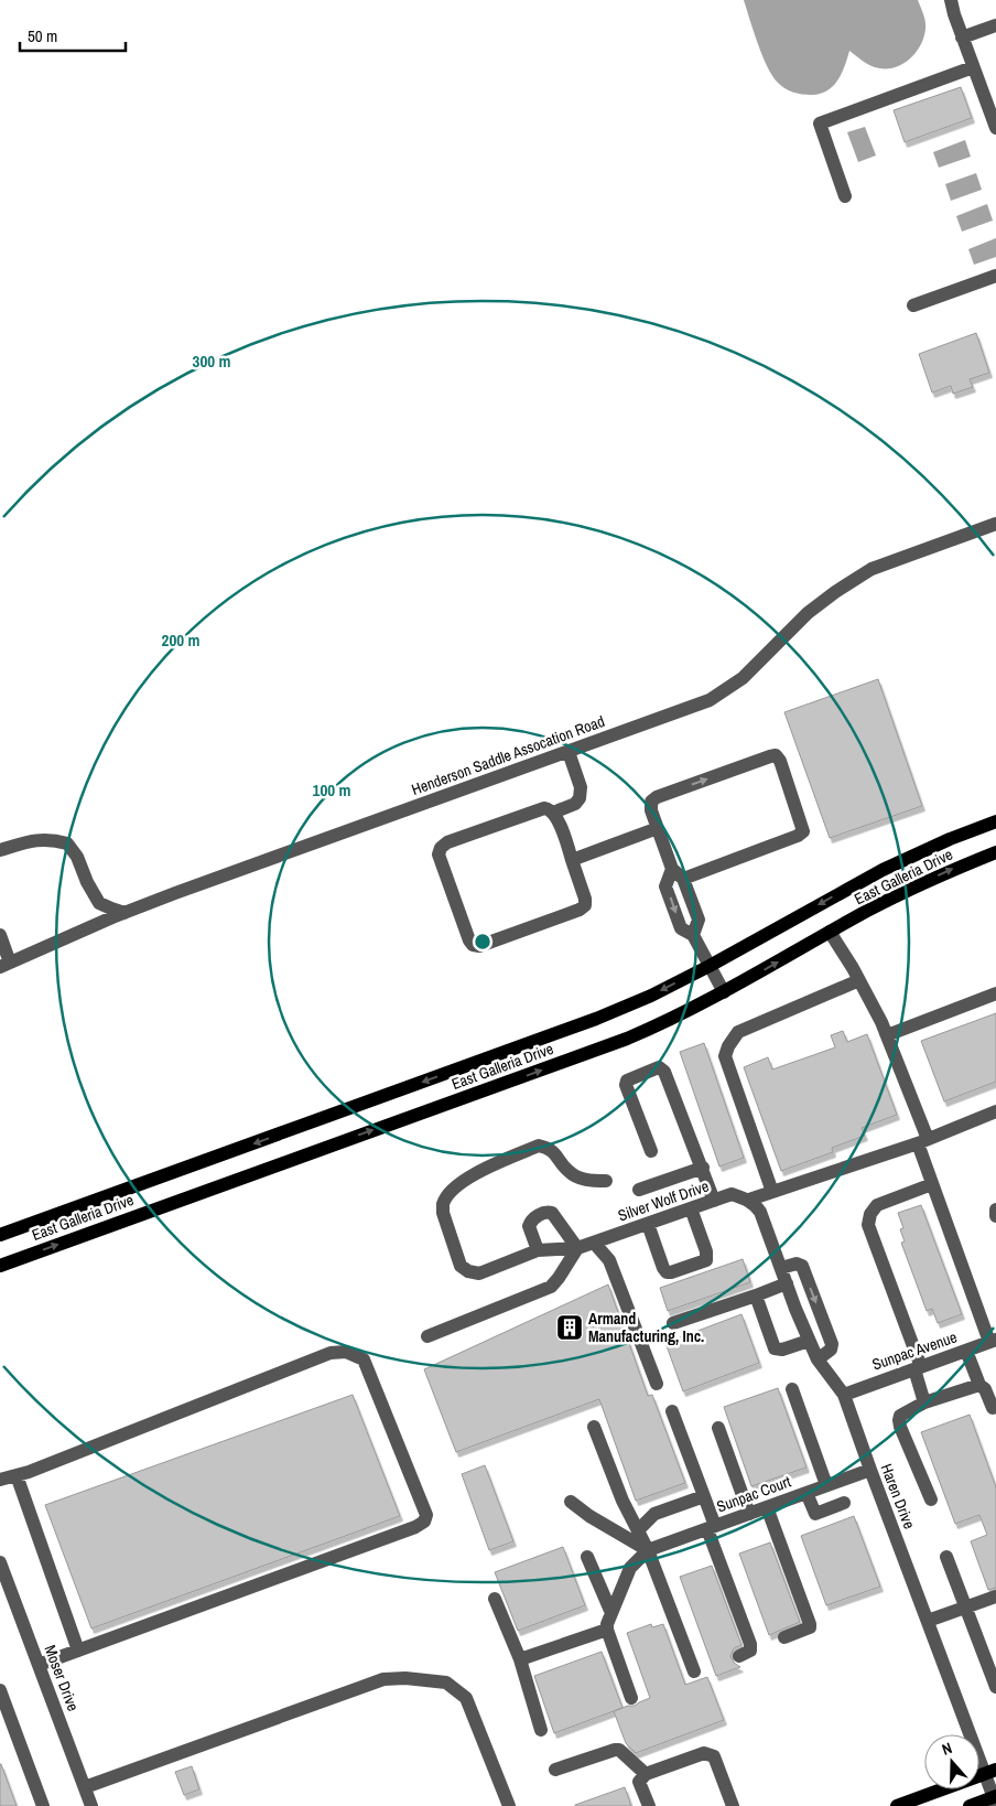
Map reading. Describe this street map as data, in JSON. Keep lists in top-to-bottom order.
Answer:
{
  "streets": {
    "main road": ["East Galleria Drive"],
    "street": [
      "Henderson Saddle Assocation Road",
      "Silver Wolf Drive",
      "Sunpac Avenue",
      "Sunpac Court",
      "Haren Drive",
      "Moser Drive"
    ]
  },
  "crossings": [
    ["Silver Wolf Drive", "Haren Drive"],
    ["Sunpac Avenue", "Haren Drive"],
    ["Sunpac Court", "Haren Drive"]
  ],
  "places": {
    "building": ["Armand Manufacturing, Inc."]
  },
  "scale_bar": "50 m",
  "north": "top",
  "rings": ["300 m", "200 m", "100 m"]
}
